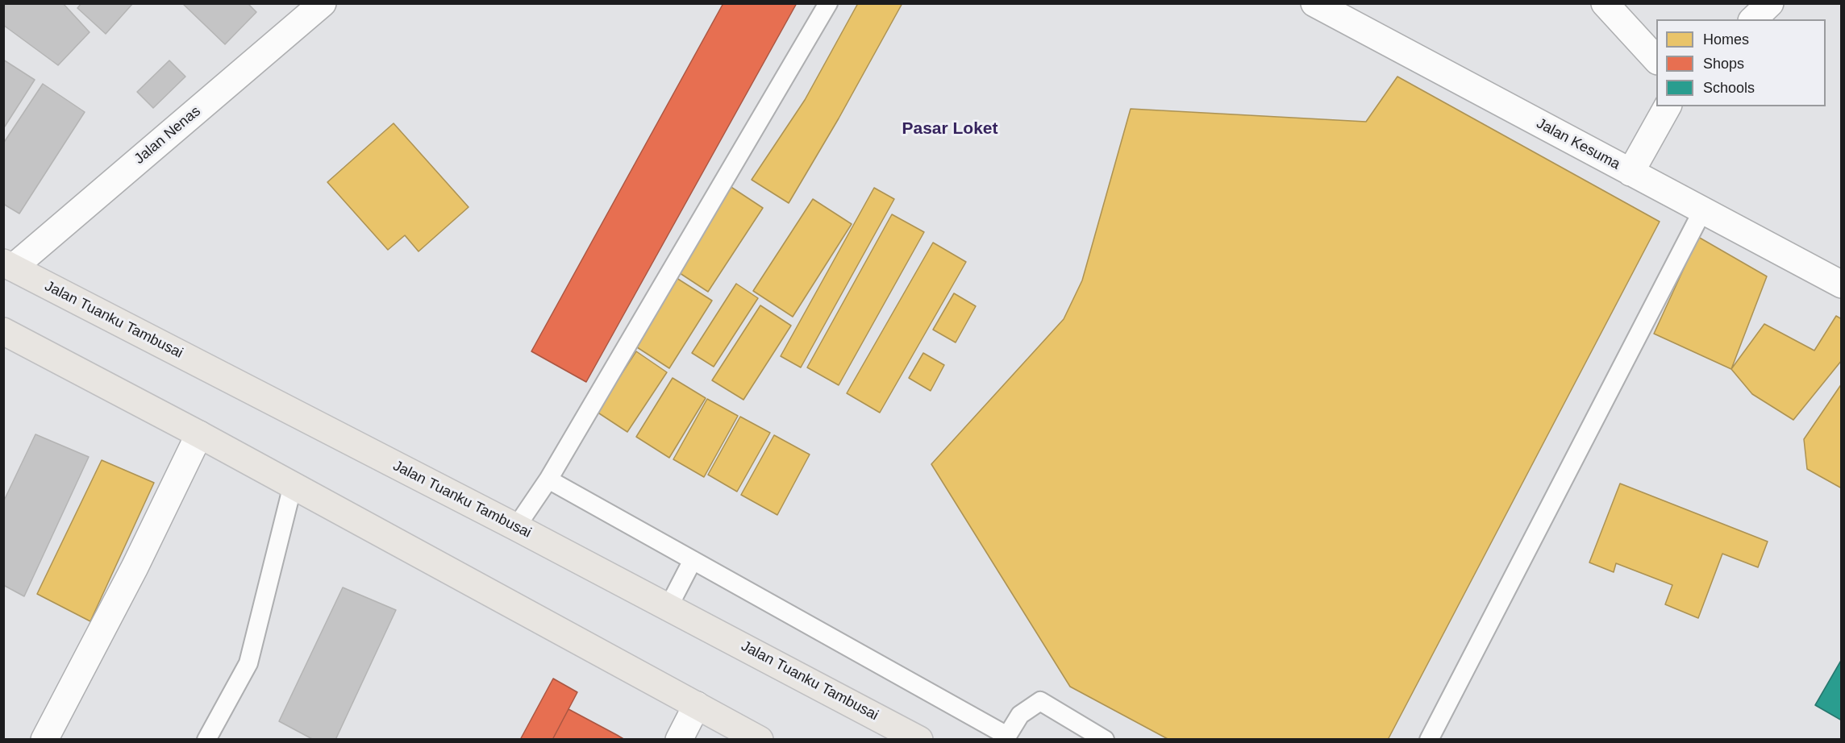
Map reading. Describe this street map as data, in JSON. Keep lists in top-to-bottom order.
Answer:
{
  "streets": {
    "main road": ["Jalan Tuanku Tambusai"],
    "street": ["Jalan Nenas", "Jalan Kesuma"]
  },
  "crossings": [
    ["Jalan Nenas", "Jalan Tuanku Tambusai"]
  ],
  "districts": ["Pasar Loket"],
  "legend": ["Homes", "Shops", "Schools"]
}
